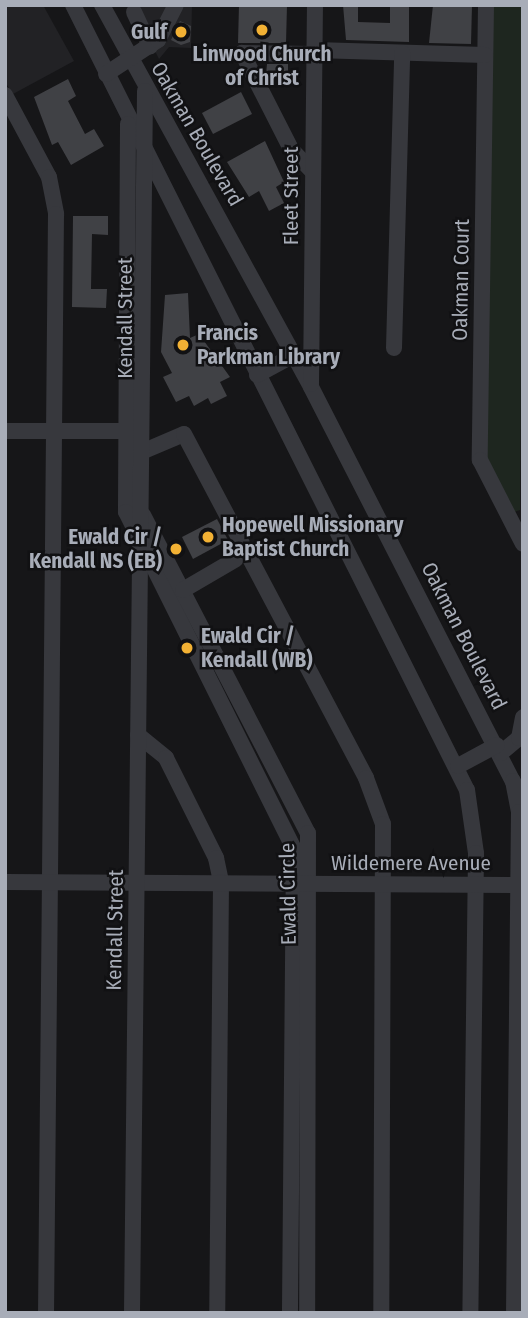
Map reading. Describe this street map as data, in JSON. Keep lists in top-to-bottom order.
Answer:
{
  "streets": {
    "street": [
      "Oakman Boulevard",
      "Fleet Street",
      "Oakman Court",
      "Kendall Street",
      "Wildemere Avenue",
      "Ewald Circle"
    ]
  },
  "crossings": [
    ["Oakman Boulevard", "Fleet Street"],
    ["Oakman Boulevard", "Kendall Street"],
    ["Oakman Boulevard", "Wildemere Avenue"],
    ["Kendall Street", "Wildemere Avenue"],
    ["Kendall Street", "Ewald Circle"],
    ["Wildemere Avenue", "Ewald Circle"]
  ],
  "places": [
    "Linwood Church of Christ",
    "Gulf",
    "Francis Parkman Library",
    "Hopewell Missionary Baptist Church",
    "Ewald Cir / Kendall NS (EB)",
    "Ewald Cir / Kendall (WB)"
  ]
}
